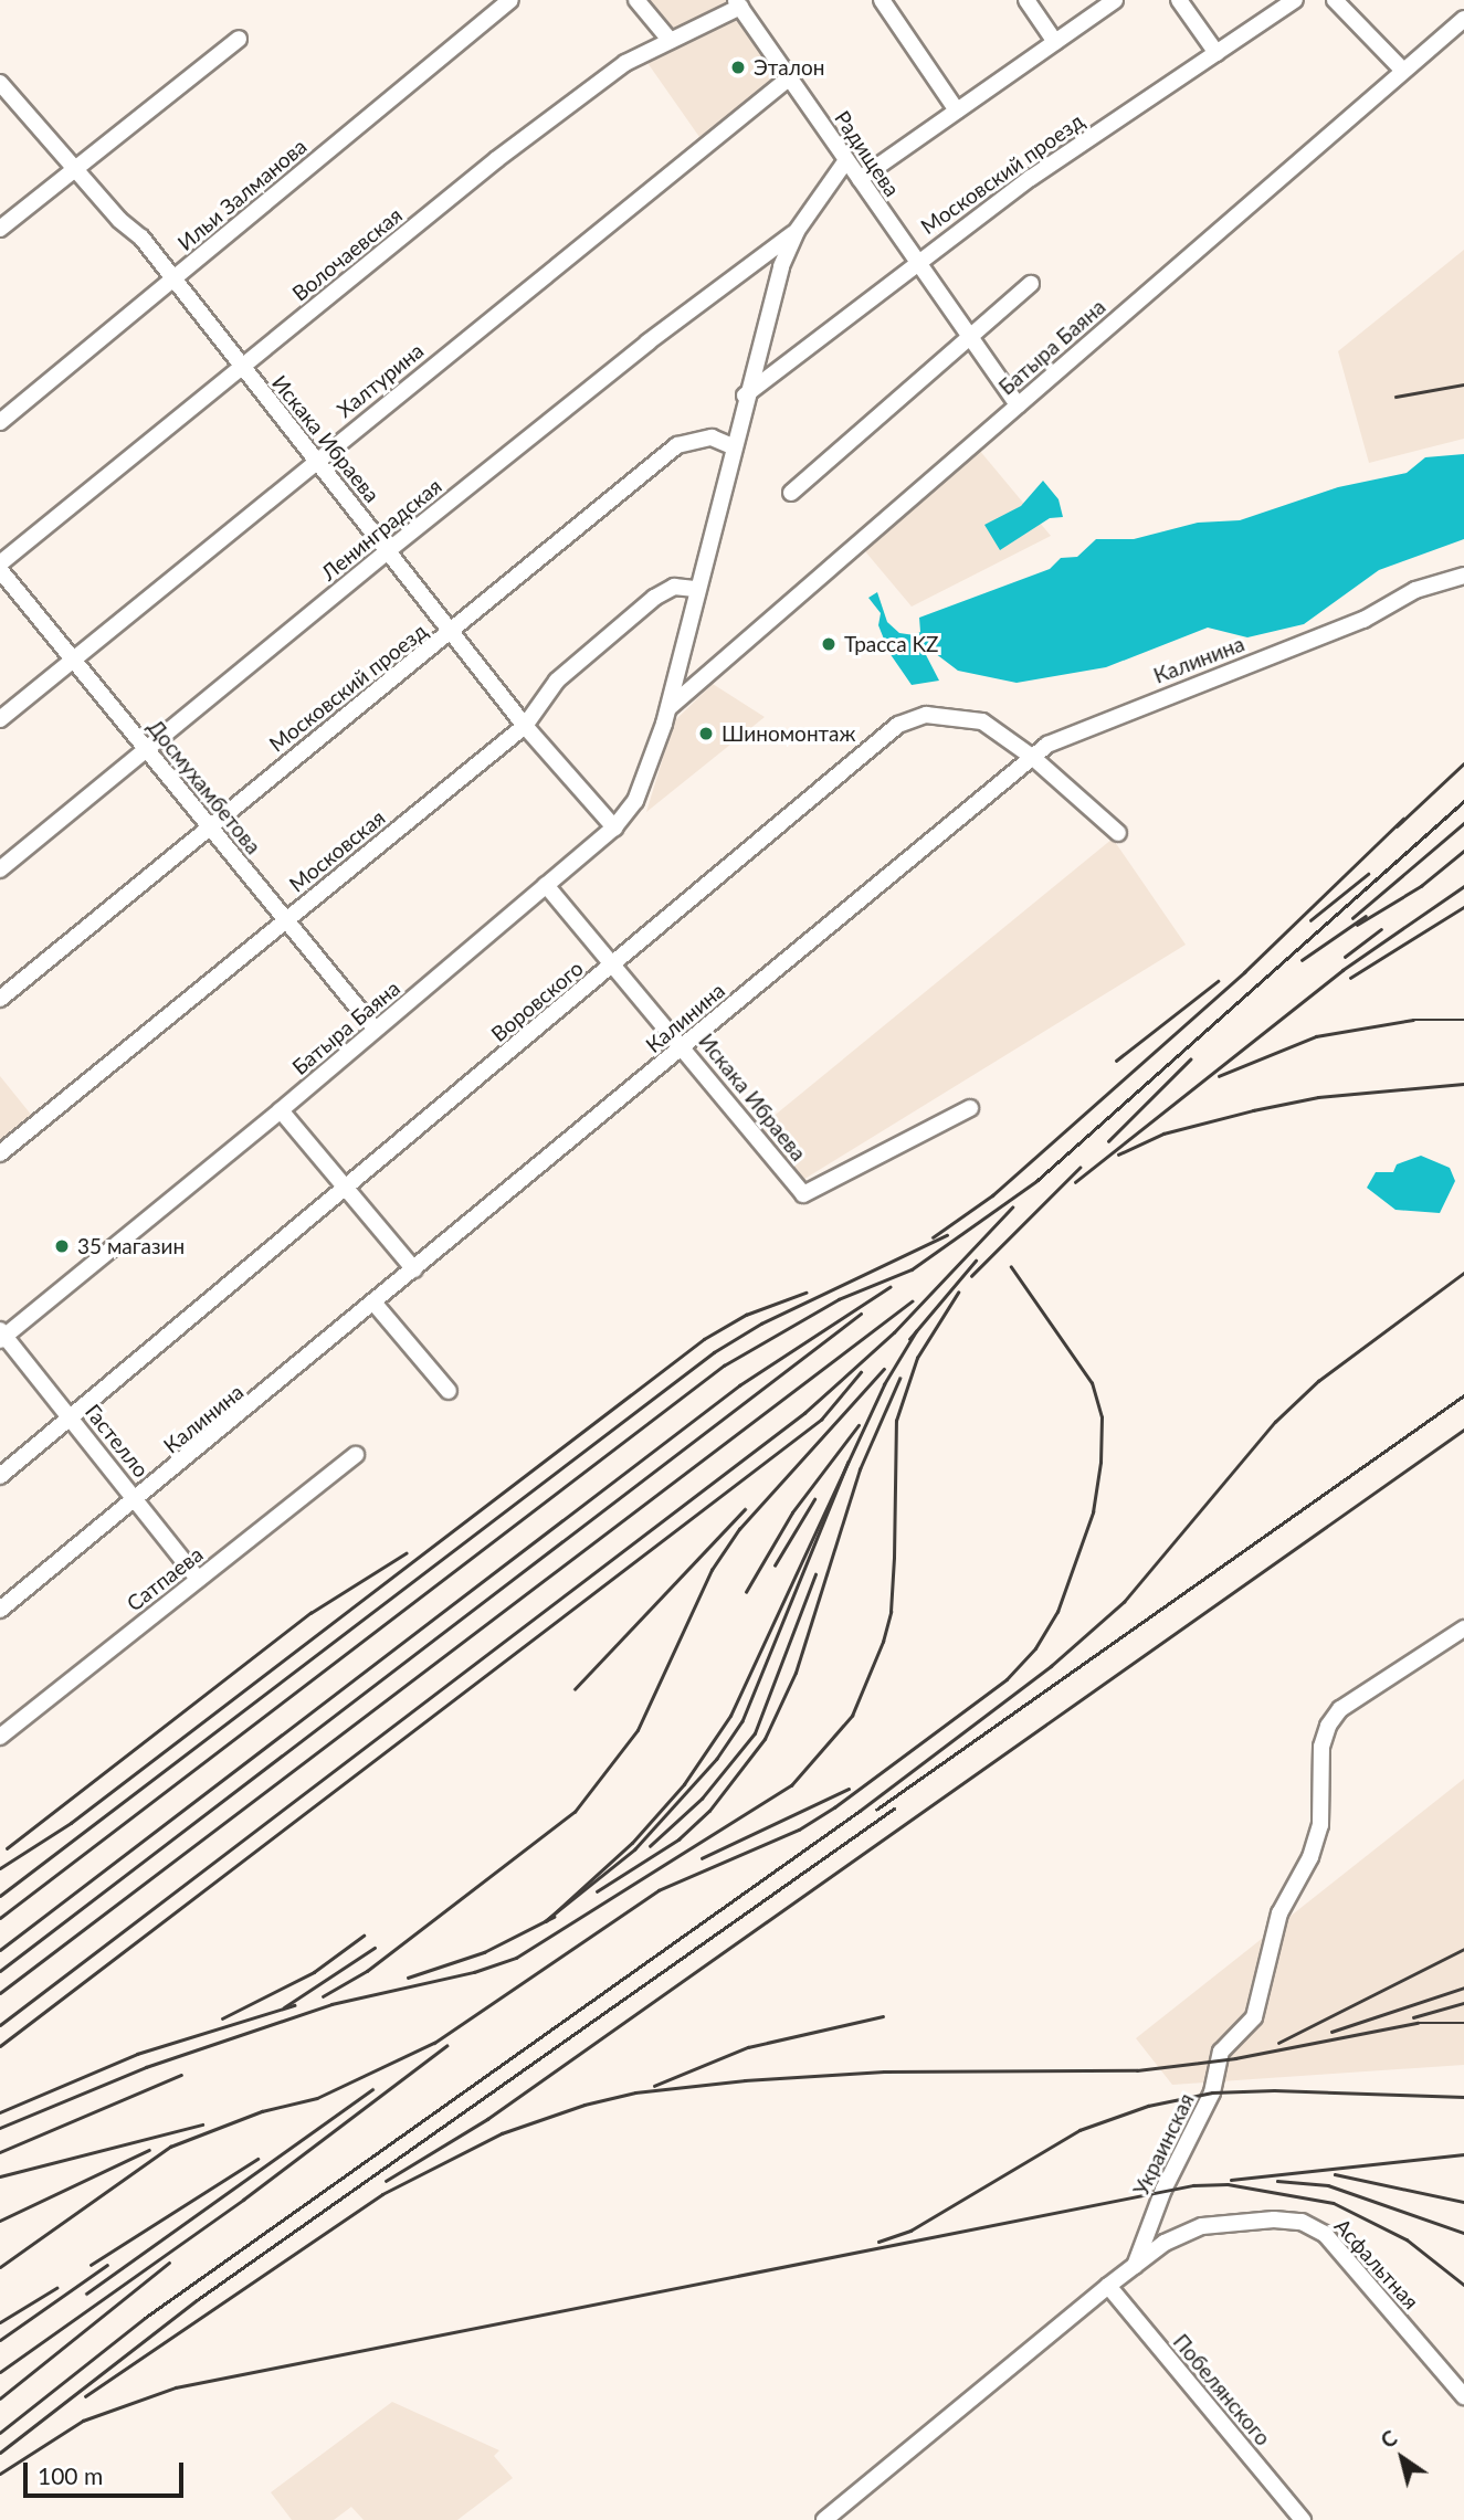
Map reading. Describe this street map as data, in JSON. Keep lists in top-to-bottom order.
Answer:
{
  "streets": {
    "street": [
      "Радищева",
      "Московский проезд",
      "Ильи Залманова",
      "Волочаевская",
      "Батыра Баяна",
      "Халтурина",
      "Искака Ибраева",
      "Ленинградская",
      "Калинина",
      "Досмухамбетова",
      "Московская",
      "Воровского",
      "Гастелло",
      "Сатпаева",
      "Украинская",
      "Асфальтная",
      "Побелянского"
    ]
  },
  "crossings": [
    ["Радищева", "Московский проезд"],
    ["Радищева", "Волочаевская"],
    ["Радищева", "Батыра Баяна"],
    ["Радищева", "Халтурина"],
    ["Московский проезд", "Батыра Баяна"],
    ["Московский проезд", "Искака Ибраева"],
    ["Московский проезд", "Досмухамбетова"],
    ["Ильи Залманова", "Искака Ибраева"],
    ["Волочаевская", "Искака Ибраева"],
    ["Батыра Баяна", "Искака Ибраева"],
    ["Батыра Баяна", "Ленинградская"],
    ["Батыра Баяна", "Досмухамбетова"],
    ["Батыра Баяна", "Московская"],
    ["Батыра Баяна", "Гастелло"],
    ["Халтурина", "Искака Ибраева"],
    ["Халтурина", "Досмухамбетова"],
    ["Искака Ибраева", "Ленинградская"],
    ["Искака Ибраева", "Калинина"],
    ["Искака Ибраева", "Московская"],
    ["Искака Ибраева", "Воровского"],
    ["Ленинградская", "Досмухамбетова"],
    ["Калинина", "Воровского"],
    ["Калинина", "Гастелло"],
    ["Досмухамбетова", "Московская"],
    ["Воровского", "Гастелло"],
    ["Гастелло", "Сатпаева"],
    ["Украинская", "Асфальтная"],
    ["Асфальтная", "Побелянского"]
  ],
  "places": [
    "Эталон",
    "Трасса KZ",
    "Шиномонтаж",
    "35 магазин"
  ],
  "scale_bar": "100 m",
  "north": "top left"
}
